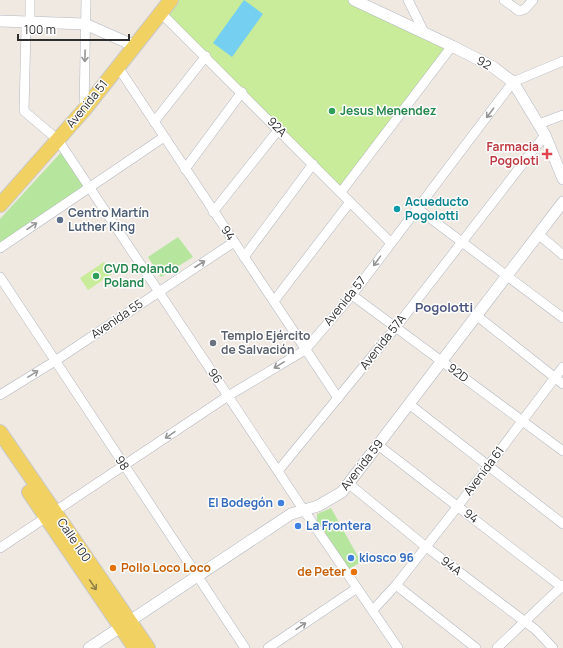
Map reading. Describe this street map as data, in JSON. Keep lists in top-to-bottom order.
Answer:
{
  "streets": {
    "main road": ["Avenida 51", "Calle 100"],
    "street": [
      "92",
      "92A",
      "94",
      "Avenida 57",
      "Avenida 55",
      "Avenida 57A",
      "92D",
      "96",
      "98",
      "Avenida 59",
      "Avenida 61",
      "94A"
    ]
  },
  "crossings": [
    ["92", "Avenida 57"],
    ["92", "Avenida 57A"],
    ["Avenida 51", "92A"],
    ["Avenida 51", "94"],
    ["Avenida 51", "96"],
    ["92A", "Avenida 57"],
    ["94", "Avenida 57"],
    ["94", "Avenida 55"],
    ["94", "Avenida 57A"],
    ["94", "Avenida 59"],
    ["94", "Avenida 61"],
    ["Avenida 57", "92D"],
    ["Avenida 57", "96"],
    ["Avenida 57", "98"],
    ["Avenida 57", "Calle 100"],
    ["Avenida 55", "96"],
    ["Avenida 55", "98"],
    ["Avenida 57A", "92D"],
    ["Avenida 57A", "96"],
    ["92D", "Avenida 59"],
    ["92D", "Avenida 61"],
    ["96", "Avenida 59"],
    ["96", "Avenida 61"],
    ["98", "Avenida 59"],
    ["Avenida 59", "Calle 100"],
    ["Avenida 59", "94A"],
    ["Avenida 61", "94A"]
  ],
  "one_way": ["Avenida 55"],
  "districts": ["Pogolotti"],
  "places": {
    "other": [
      "Jesus Menendez",
      "Acueducto Pogolotti",
      "Centro Martín Luther King",
      "CVD Rolando Poland",
      "Templo Ejército de Salvación",
      "El Bodegón",
      "La Frontera",
      "kiosco 96",
      "Pollo Loco Loco",
      "de Peter"
    ],
    "health": ["Farmacia Pogoloti"]
  },
  "scale_bar": "100 m"
}
